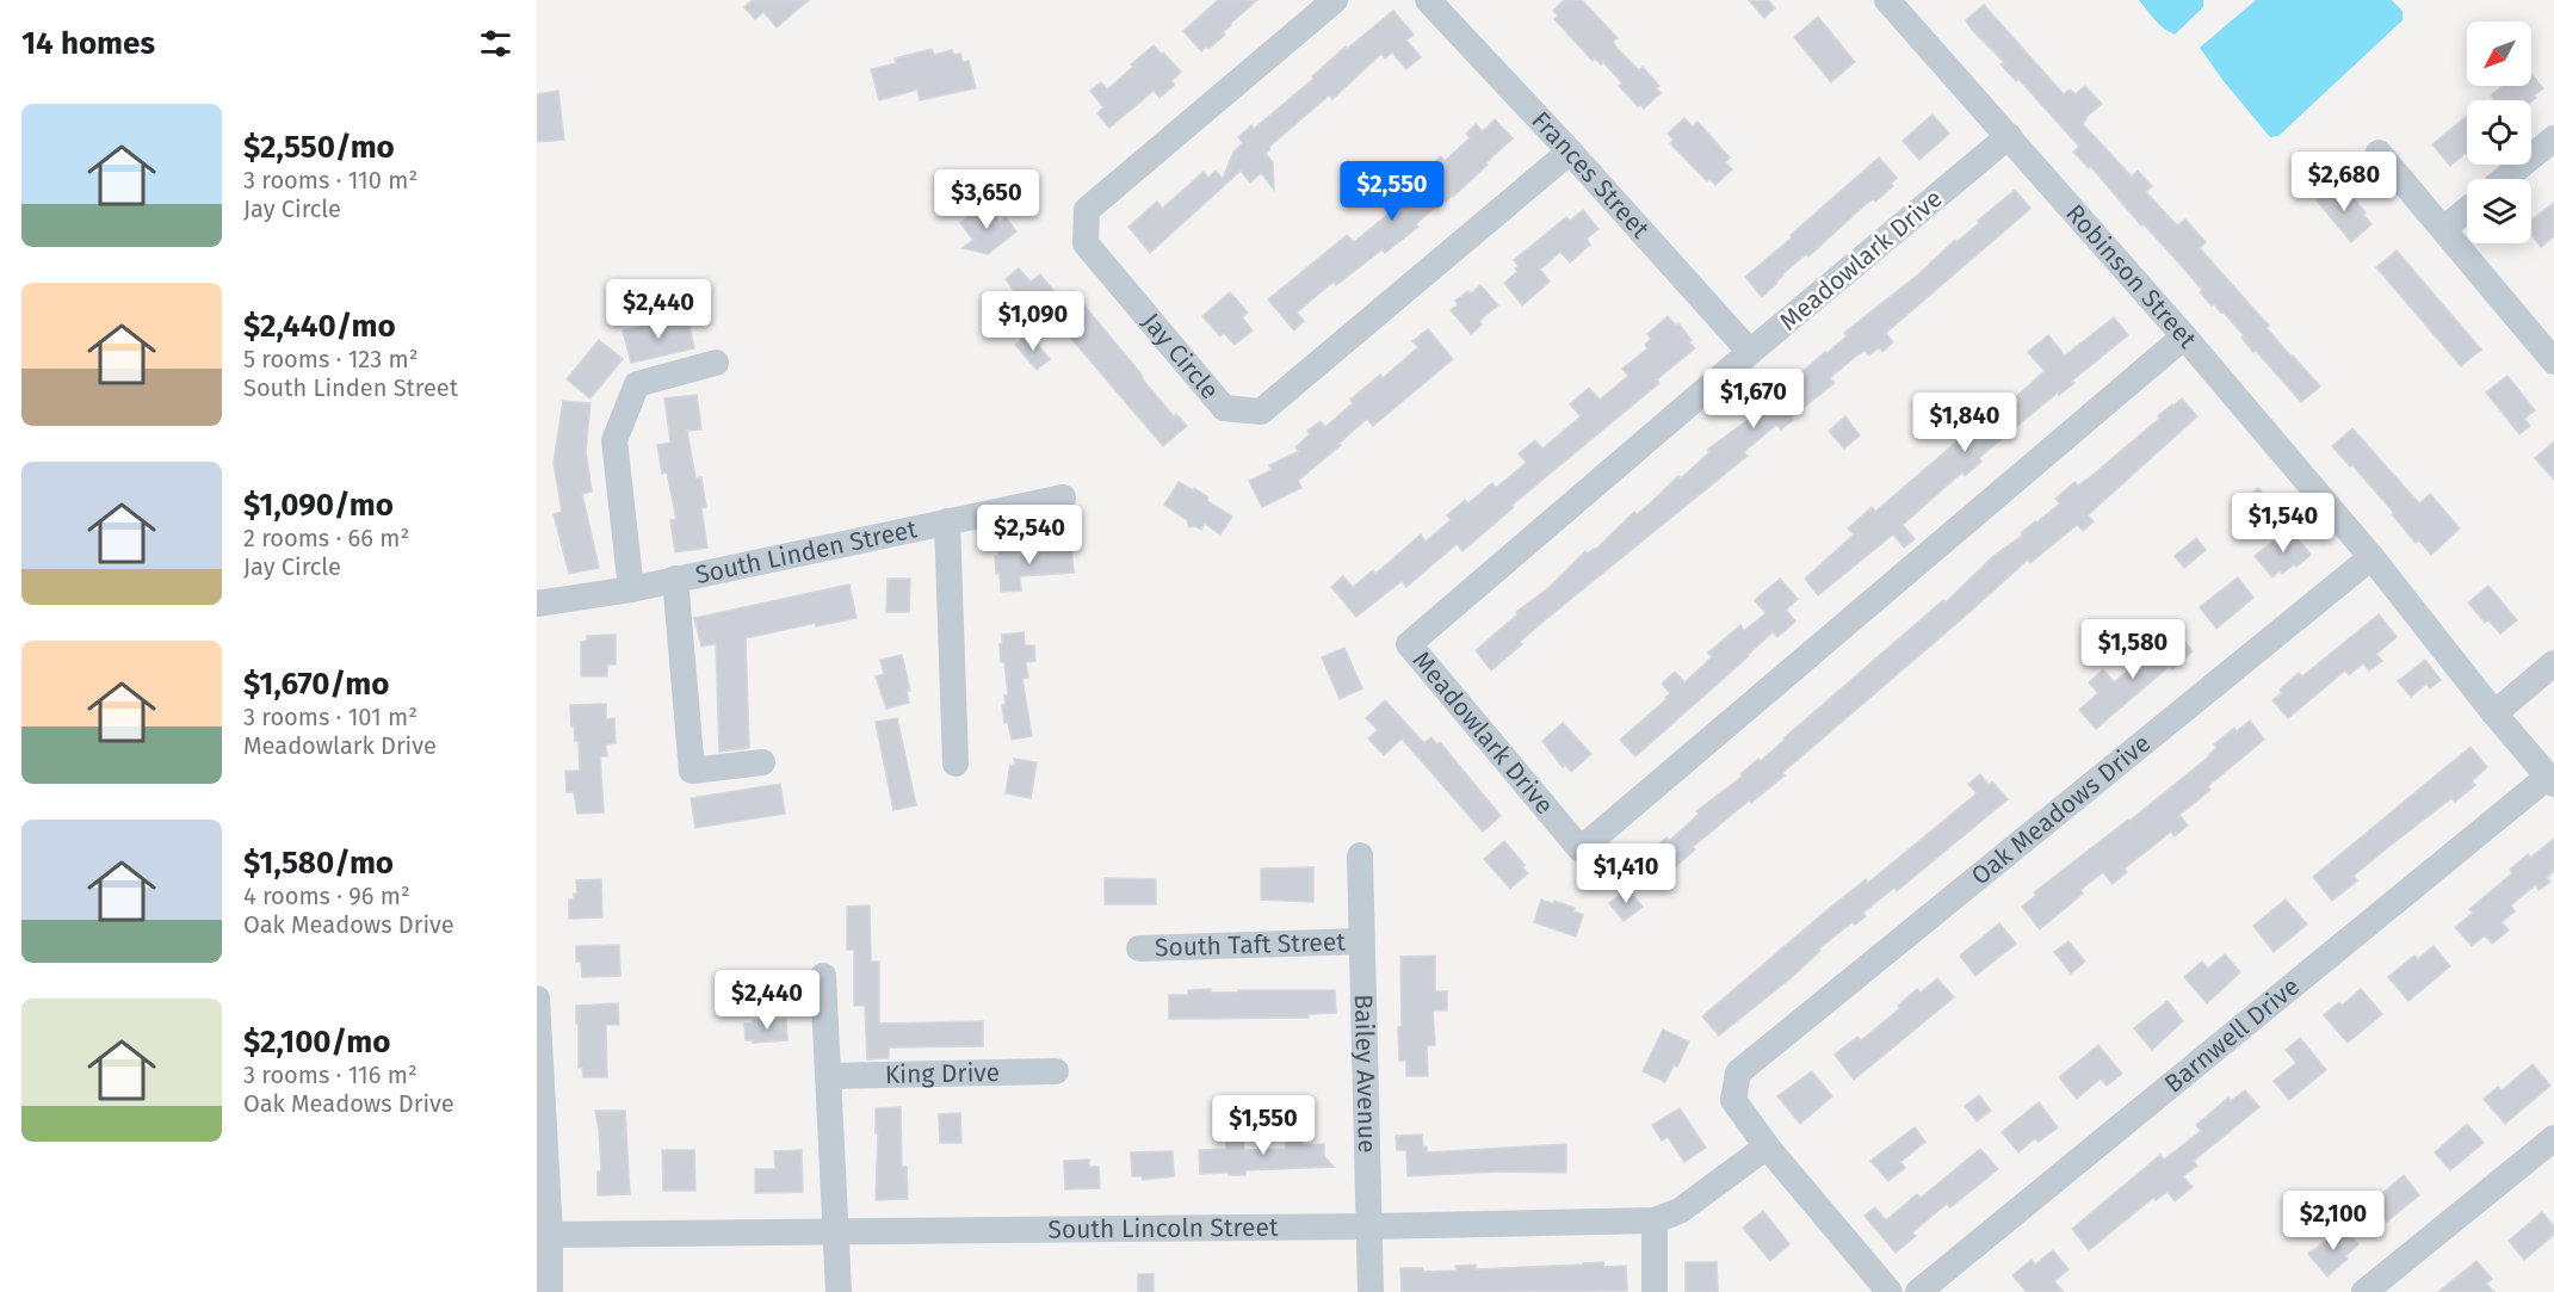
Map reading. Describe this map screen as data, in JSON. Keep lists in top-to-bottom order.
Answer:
{
  "streets": {
    "street": [
      "Frances Street",
      "Meadowlark Drive",
      "Robinson Street",
      "Jay Circle",
      "South Linden Street",
      "Oak Meadows Drive",
      "South Taft Street",
      "Barnwell Drive",
      "King Drive",
      "Bailey Avenue",
      "South Lincoln Street"
    ]
  },
  "crossings": [
    ["Frances Street", "Meadowlark Drive"],
    ["Frances Street", "Jay Circle"],
    ["Meadowlark Drive", "Robinson Street"],
    ["Robinson Street", "Oak Meadows Drive"],
    ["Oak Meadows Drive", "South Lincoln Street"],
    ["South Taft Street", "Bailey Avenue"],
    ["Bailey Avenue", "South Lincoln Street"]
  ],
  "north": "bottom left",
  "page": {
    "heading": "14 homes",
    "list": [
      {
        "name": "$2,550/mo",
        "note": "3 rooms · 110 m² · Jay Circle"
      },
      {
        "name": "$2,440/mo",
        "note": "5 rooms · 123 m² · South Linden Street"
      },
      {
        "name": "$1,090/mo",
        "note": "2 rooms · 66 m² · Jay Circle"
      },
      {
        "name": "$1,670/mo",
        "note": "3 rooms · 101 m² · Meadowlark Drive"
      },
      {
        "name": "$1,580/mo",
        "note": "4 rooms · 96 m² · Oak Meadows Drive"
      },
      {
        "name": "$2,100/mo",
        "note": "3 rooms · 116 m² · Oak Meadows Drive"
      }
    ],
    "price": [
      "$2,680",
      "$2,550",
      "$3,650",
      "$2,440",
      "$1,090",
      "$1,670",
      "$1,840",
      "$1,540",
      "$2,540",
      "$1,580",
      "$1,410",
      "$2,440",
      "$1,550",
      "$2,100"
    ]
  }
}
